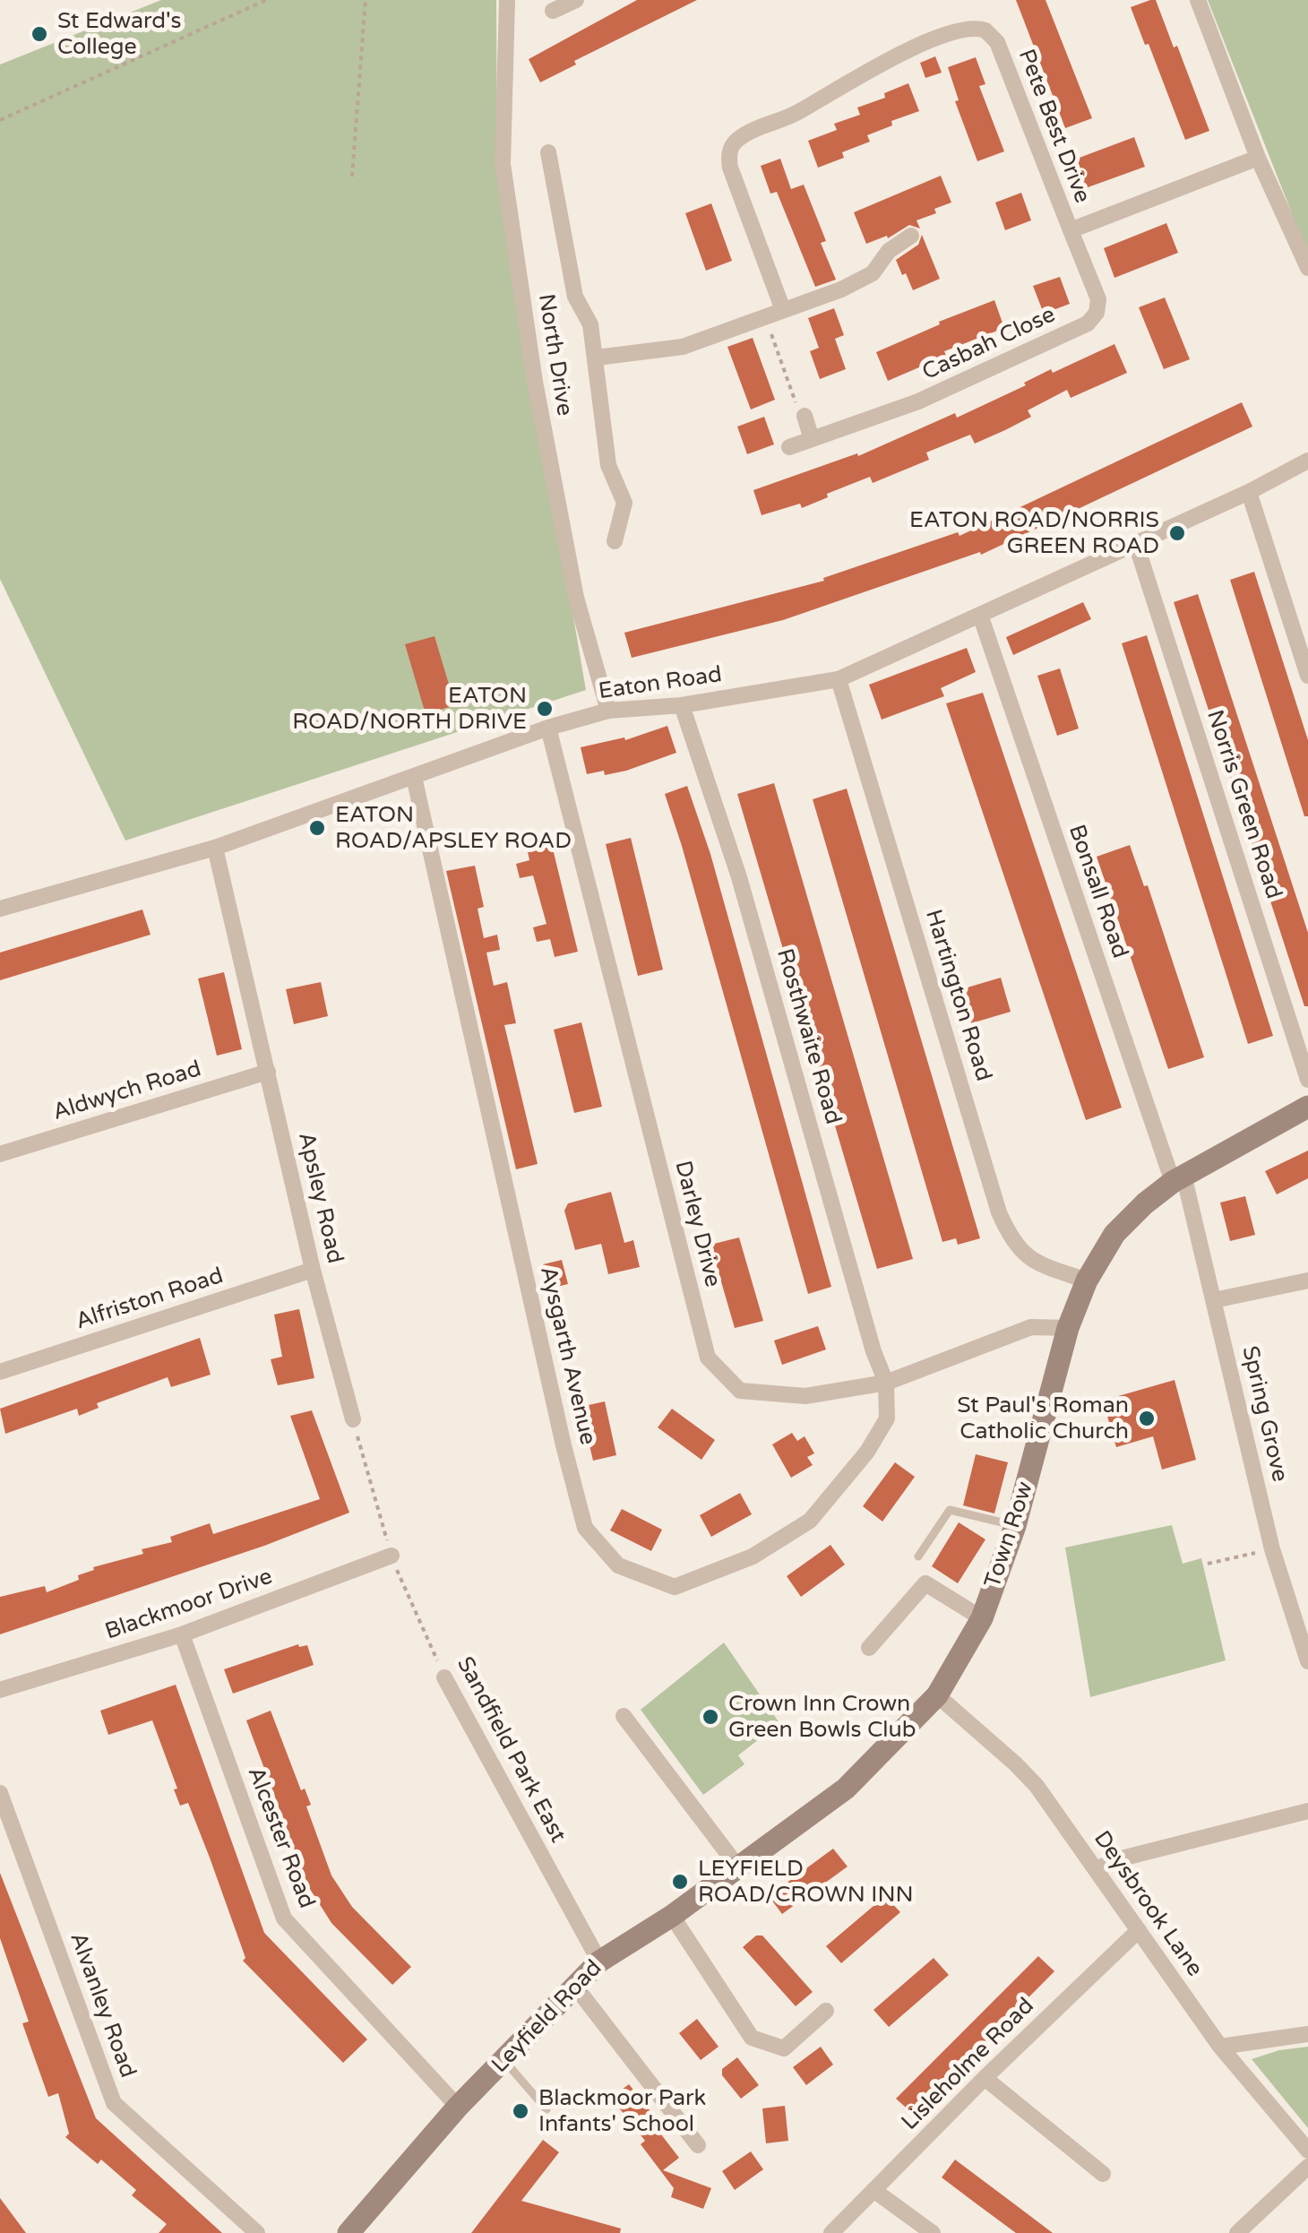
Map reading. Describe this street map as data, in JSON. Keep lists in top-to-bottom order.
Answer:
{
  "streets": {
    "street": [
      "Pete Best Drive",
      "Casbah Close",
      "North Drive",
      "Eaton Road",
      "Norris Green Road",
      "Bonsall Road",
      "Hartington Road",
      "Rosthwaite Road",
      "Aldwych Road",
      "Apsley Road",
      "Darley Drive",
      "Alfriston Road",
      "Aysgarth Avenue",
      "Spring Grove",
      "Town Row",
      "Blackmoor Drive",
      "Sandfield Park East",
      "Alcester Road",
      "Deysbrook Lane",
      "Alvanley Road",
      "Leyfield Road",
      "Lisleholme Road"
    ]
  },
  "crossings": [
    ["Pete Best Drive", "Casbah Close"],
    ["North Drive", "Eaton Road"],
    ["Eaton Road", "Norris Green Road"],
    ["Eaton Road", "Bonsall Road"],
    ["Eaton Road", "Hartington Road"],
    ["Eaton Road", "Rosthwaite Road"],
    ["Eaton Road", "Apsley Road"],
    ["Eaton Road", "Darley Drive"],
    ["Eaton Road", "Aysgarth Avenue"],
    ["Bonsall Road", "Spring Grove"],
    ["Bonsall Road", "Town Row"],
    ["Hartington Road", "Town Row"],
    ["Rosthwaite Road", "Darley Drive"],
    ["Rosthwaite Road", "Aysgarth Avenue"],
    ["Aldwych Road", "Apsley Road"],
    ["Apsley Road", "Alfriston Road"],
    ["Darley Drive", "Aysgarth Avenue"],
    ["Darley Drive", "Town Row"],
    ["Spring Grove", "Town Row"],
    ["Town Row", "Deysbrook Lane"],
    ["Town Row", "Leyfield Road"],
    ["Blackmoor Drive", "Sandfield Park East"],
    ["Blackmoor Drive", "Alcester Road"],
    ["Sandfield Park East", "Leyfield Road"],
    ["Alcester Road", "Leyfield Road"],
    ["Deysbrook Lane", "Leyfield Road"],
    ["Deysbrook Lane", "Lisleholme Road"]
  ],
  "places": [
    "St Edward's College",
    "EATON ROAD/NORRIS GREEN ROAD",
    "EATON ROAD/NORTH DRIVE",
    "EATON ROAD/APSLEY ROAD",
    "St Paul's Roman Catholic Church",
    "Crown Inn Crown Green Bowls Club",
    "LEYFIELD ROAD/CROWN INN",
    "Blackmoor Park Infants' School"
  ]
}
